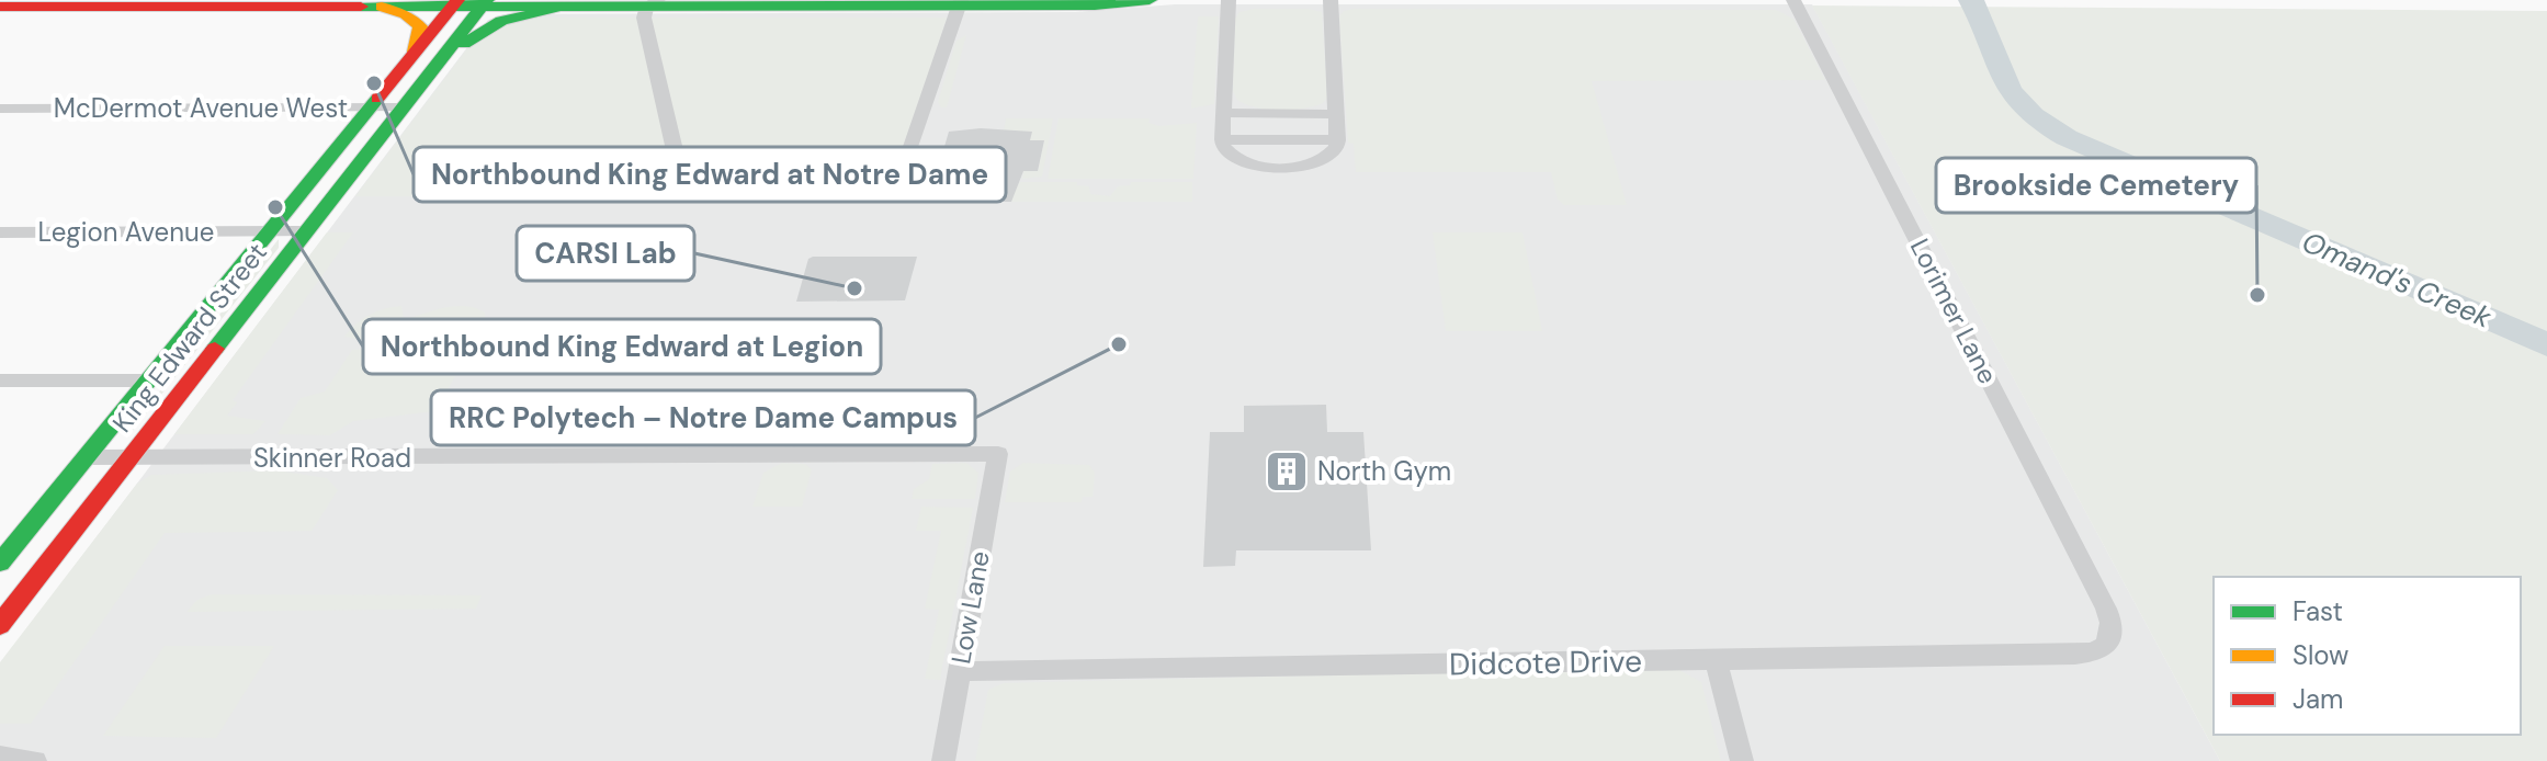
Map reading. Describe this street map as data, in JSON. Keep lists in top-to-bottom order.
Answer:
{
  "streets": {
    "main road": ["King Edward Street"],
    "street": [
      "McDermot Avenue West",
      "Legion Avenue",
      "Lorimer Lane",
      "Skinner Road",
      "Low Lane",
      "Didcote Drive"
    ]
  },
  "crossings": [
    ["McDermot Avenue West", "King Edward Street"],
    ["Legion Avenue", "King Edward Street"],
    ["Lorimer Lane", "Didcote Drive"],
    ["King Edward Street", "Skinner Road"],
    ["Skinner Road", "Low Lane"],
    ["Low Lane", "Didcote Drive"]
  ],
  "water": ["Omand's Creek"],
  "places": {
    "other": [
      "Northbound King Edward at Notre Dame",
      "Northbound King Edward at Legion",
      "CARSI Lab",
      "Brookside Cemetery",
      "RRC Polytech – Notre Dame Campus"
    ],
    "building": ["North Gym"]
  },
  "legend": ["Fast", "Slow", "Jam"]
}
